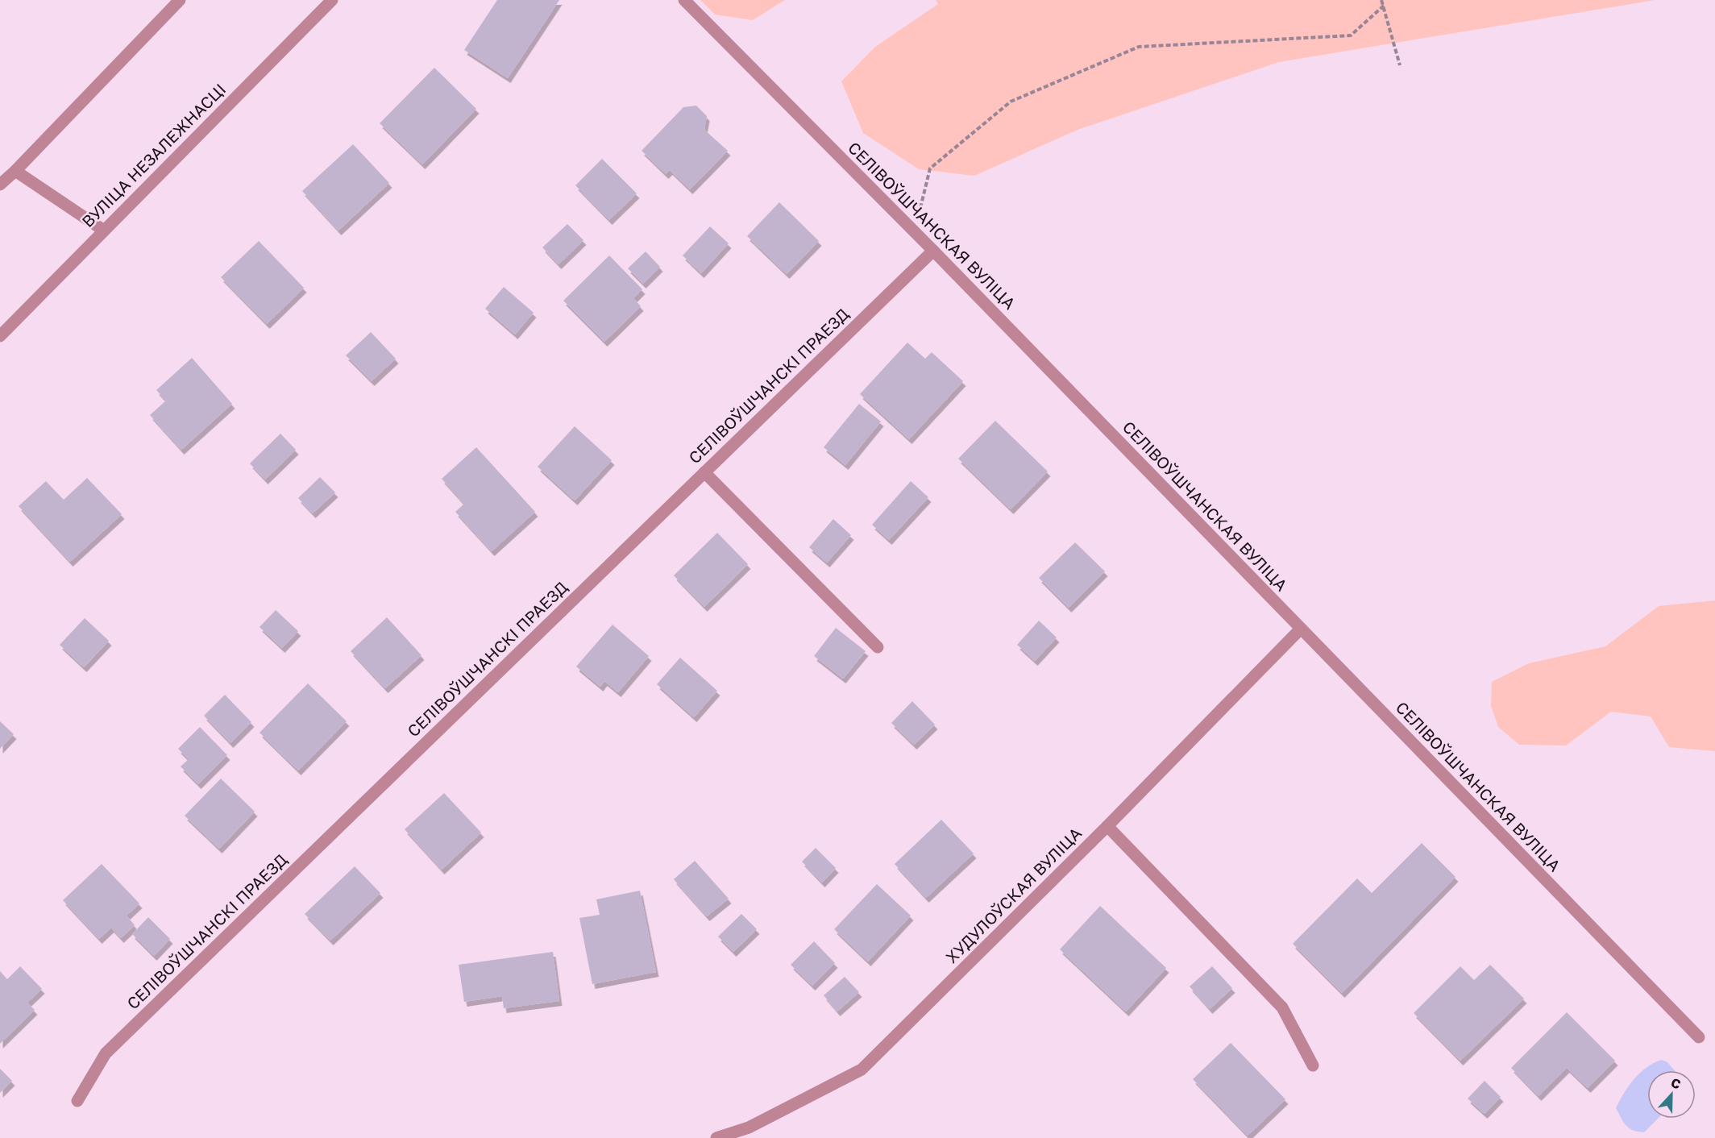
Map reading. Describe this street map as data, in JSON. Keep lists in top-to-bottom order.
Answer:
{
  "streets": {
    "street": [
      "ВУЛІЦА НЕЗАЛЕЖНАСЦІ",
      "СЕЛІВОЎШЧАНСКАЯ ВУЛІЦА",
      "СЕЛІВОЎШЧАНСКІ ПРАЕЗД",
      "ХУДУЛОЎСКАЯ ВУЛІЦА"
    ]
  },
  "crossings": [
    ["СЕЛІВОЎШЧАНСКАЯ ВУЛІЦА", "СЕЛІВОЎШЧАНСКІ ПРАЕЗД"],
    ["СЕЛІВОЎШЧАНСКАЯ ВУЛІЦА", "ХУДУЛОЎСКАЯ ВУЛІЦА"]
  ],
  "north": "top"
}
